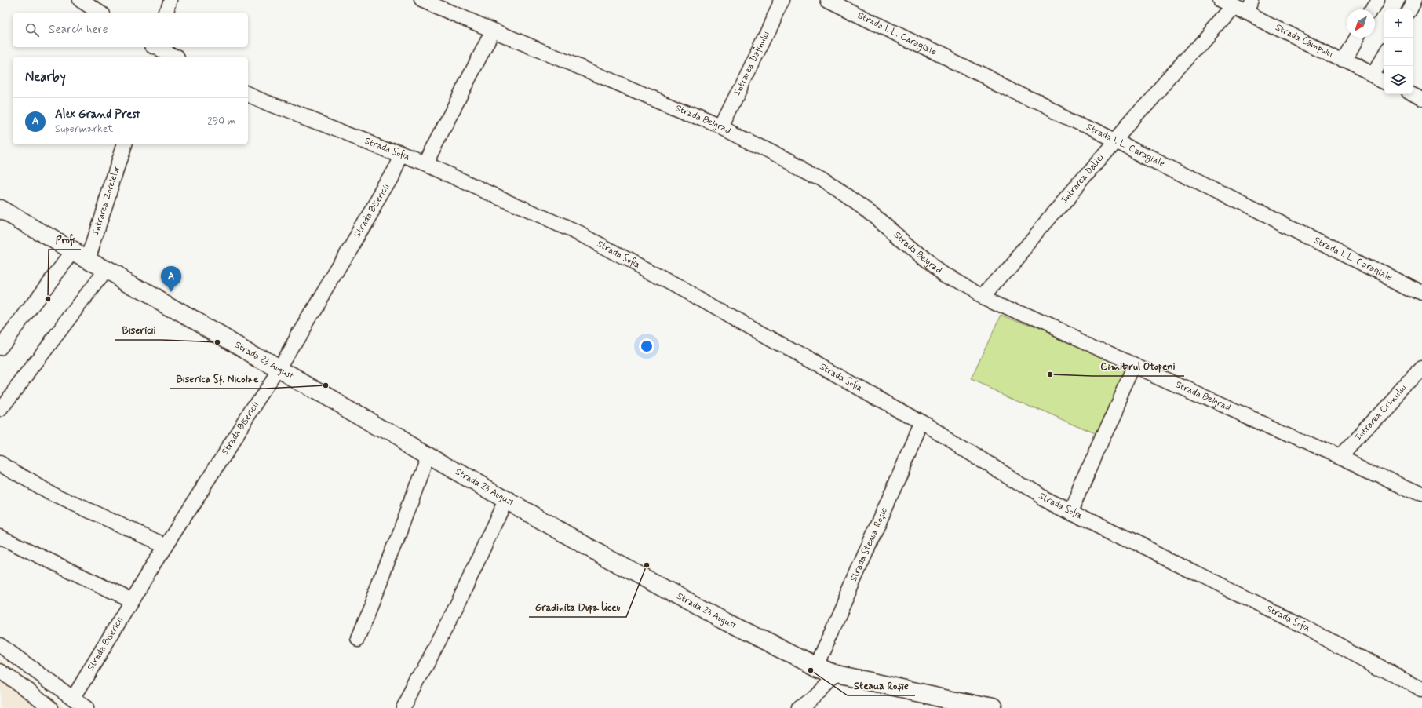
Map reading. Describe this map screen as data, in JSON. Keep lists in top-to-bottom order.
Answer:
{
  "streets": {
    "main road": ["Strada 23 August"],
    "street": [
      "Strada I. L. Caragiale",
      "Strada Câmpului",
      "Intrarea Dafinului",
      "Strada Belgrad",
      "Strada Sofia",
      "Intrarea Daliei",
      "Intrarea Zorelelor",
      "Strada Bisericii",
      "Intrarea Crinului",
      "Strada Steaua Roșie"
    ]
  },
  "crossings": [
    ["Strada I. L. Caragiale", "Intrarea Daliei"],
    ["Strada Câmpului", "Intrarea Daliei"],
    ["Intrarea Dafinului", "Strada Belgrad"],
    ["Strada Belgrad", "Intrarea Daliei"],
    ["Strada Belgrad", "Intrarea Crinului"],
    ["Strada Sofia", "Strada Bisericii"],
    ["Strada Sofia", "Strada Steaua Roșie"],
    ["Intrarea Zorelelor", "Strada 23 August"],
    ["Strada Bisericii", "Strada 23 August"],
    ["Strada 23 August", "Strada Steaua Roșie"]
  ],
  "places": [
    "Profi",
    "Bisericii",
    "Cimitirul Otopeni",
    "Biserica Sf. Nicolae",
    "Gradinita Dupa liceu",
    "Steaua Roșie"
  ],
  "north": "bottom left",
  "page": {
    "map_buttons": ["+", "−"],
    "search": "Search here",
    "heading": "Nearby",
    "list": [
      {
        "mark": "A",
        "name": "Alex Grand Prest",
        "note": "Supermarket",
        "value": "290 m"
      }
    ],
    "pins": "A"
  }
}
